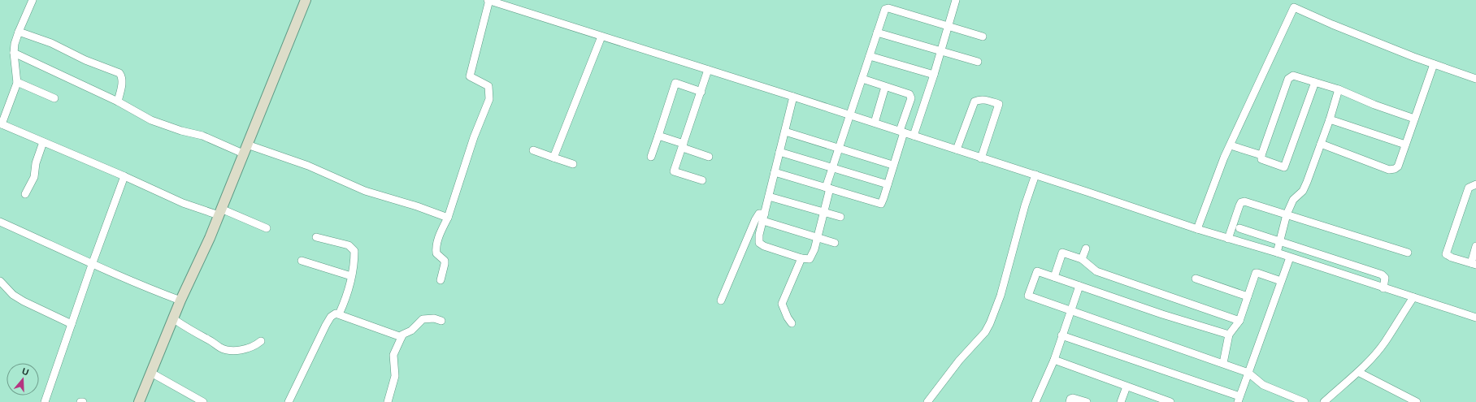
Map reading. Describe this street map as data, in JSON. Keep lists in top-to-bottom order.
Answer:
{
  "north": "top"
}
